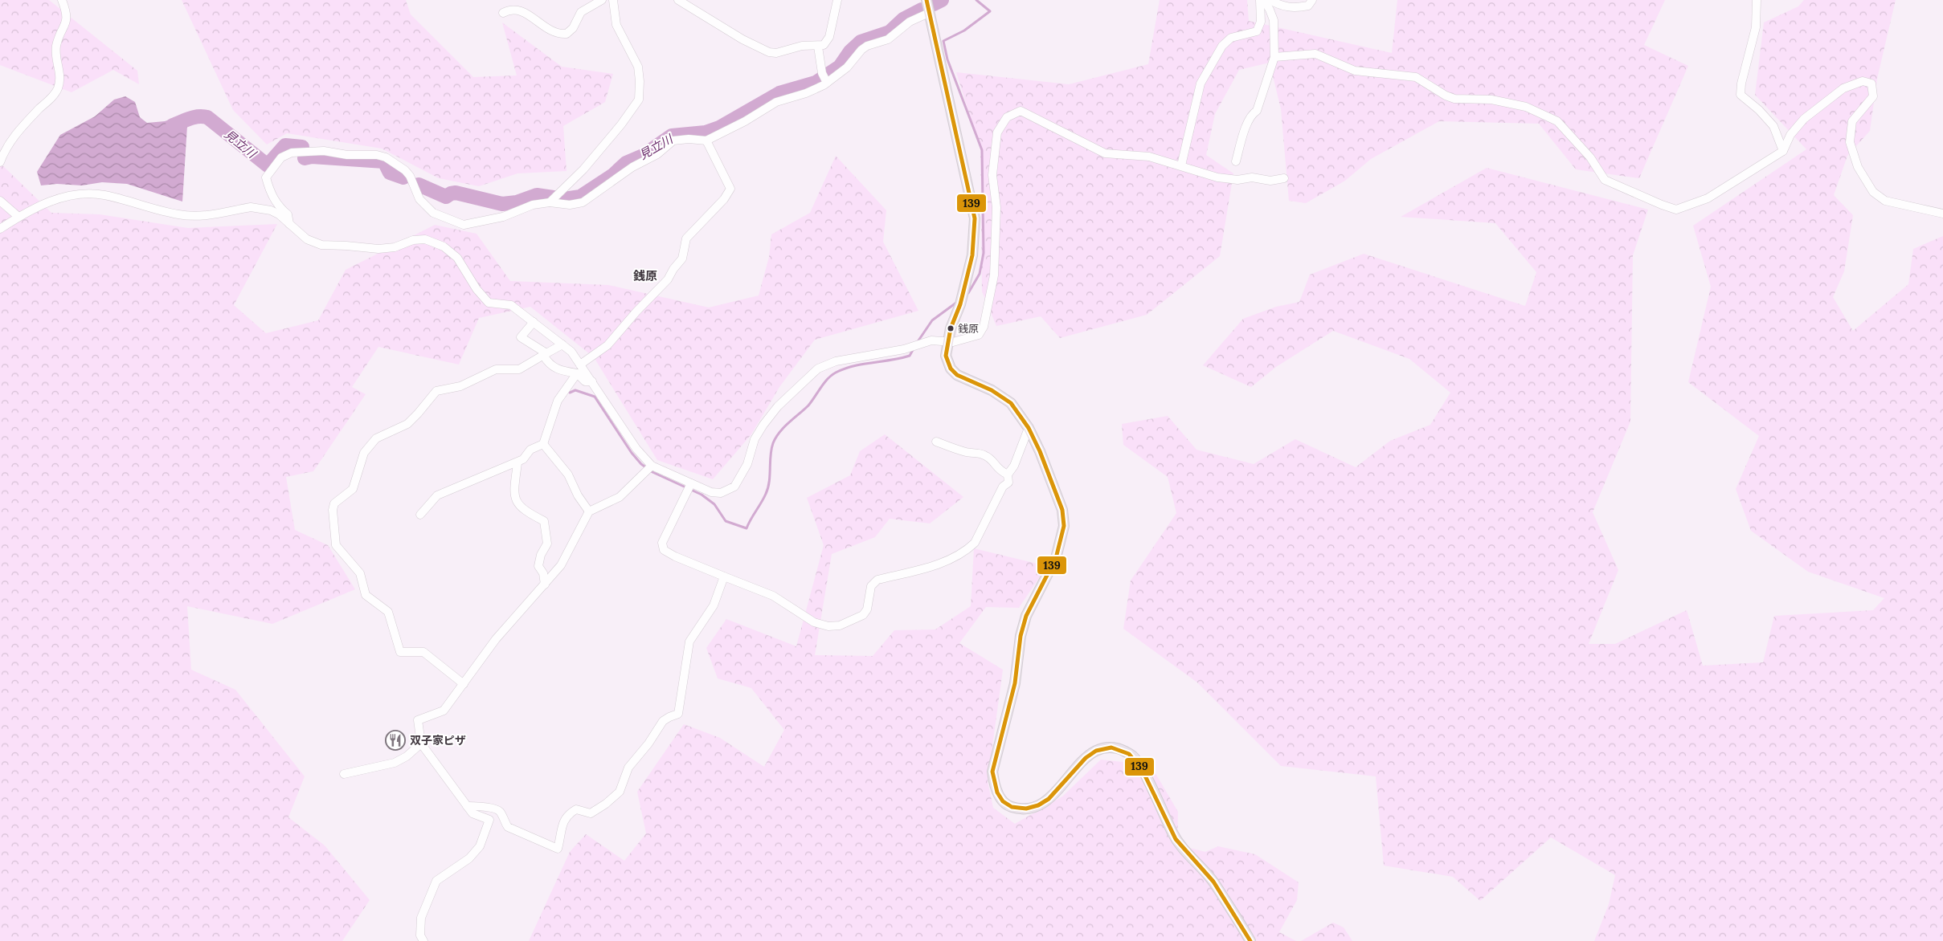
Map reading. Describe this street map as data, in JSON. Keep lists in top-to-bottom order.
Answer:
{
  "districts": ["銭原"],
  "water": ["見立川"],
  "places": {
    "other": ["銭原"],
    "restaurant": ["双子家ピザ"]
  },
  "lines": ["transit line 139"]
}
